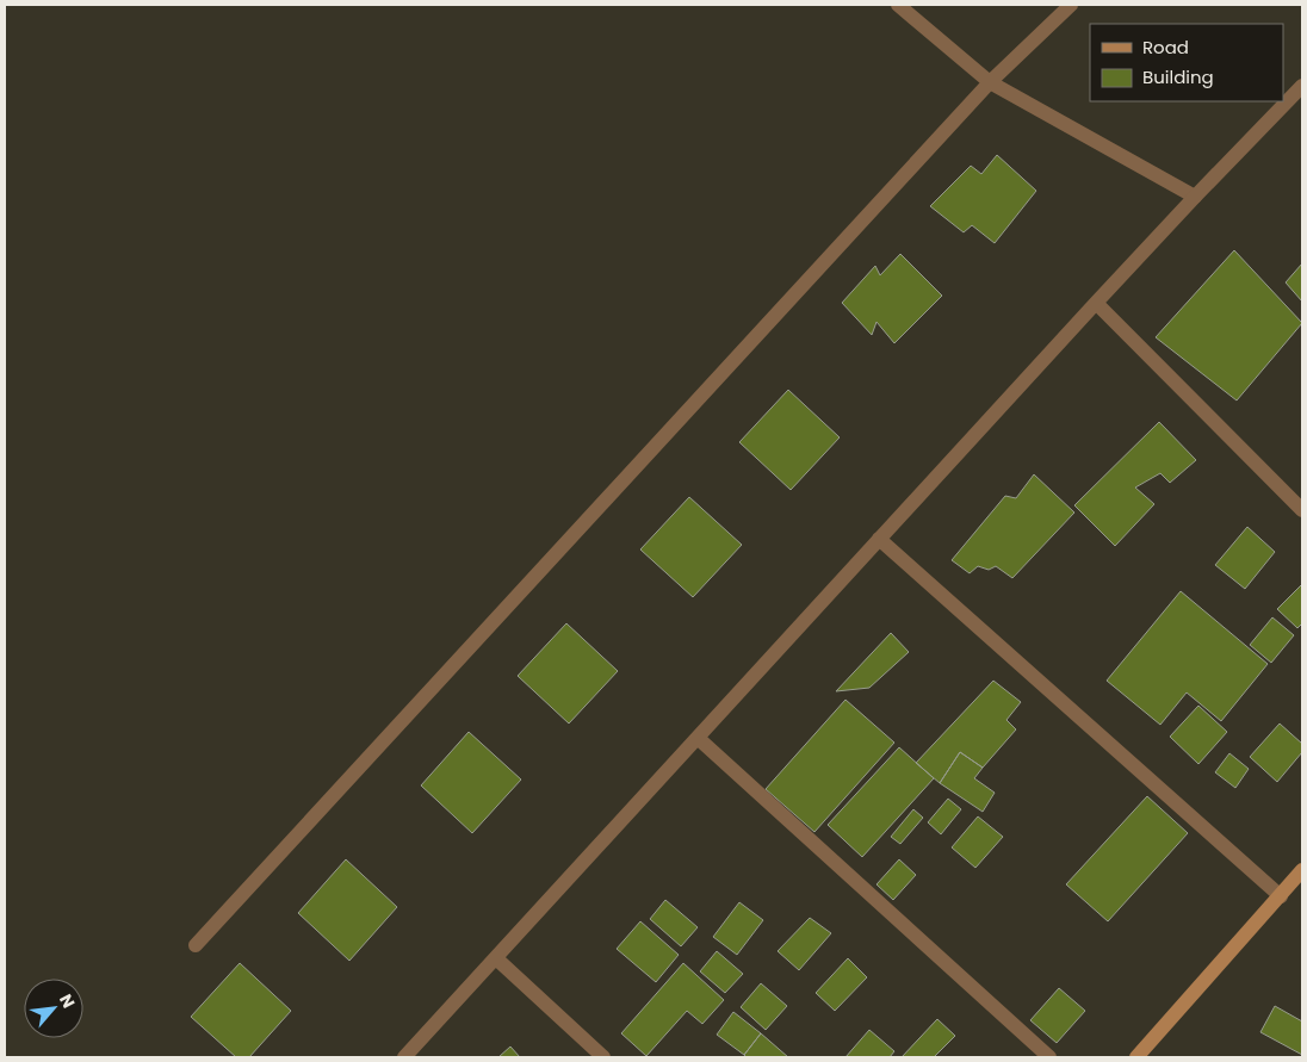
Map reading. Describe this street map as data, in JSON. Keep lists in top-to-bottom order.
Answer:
{
  "legend": ["Road", "Building"],
  "north": "top right"
}
